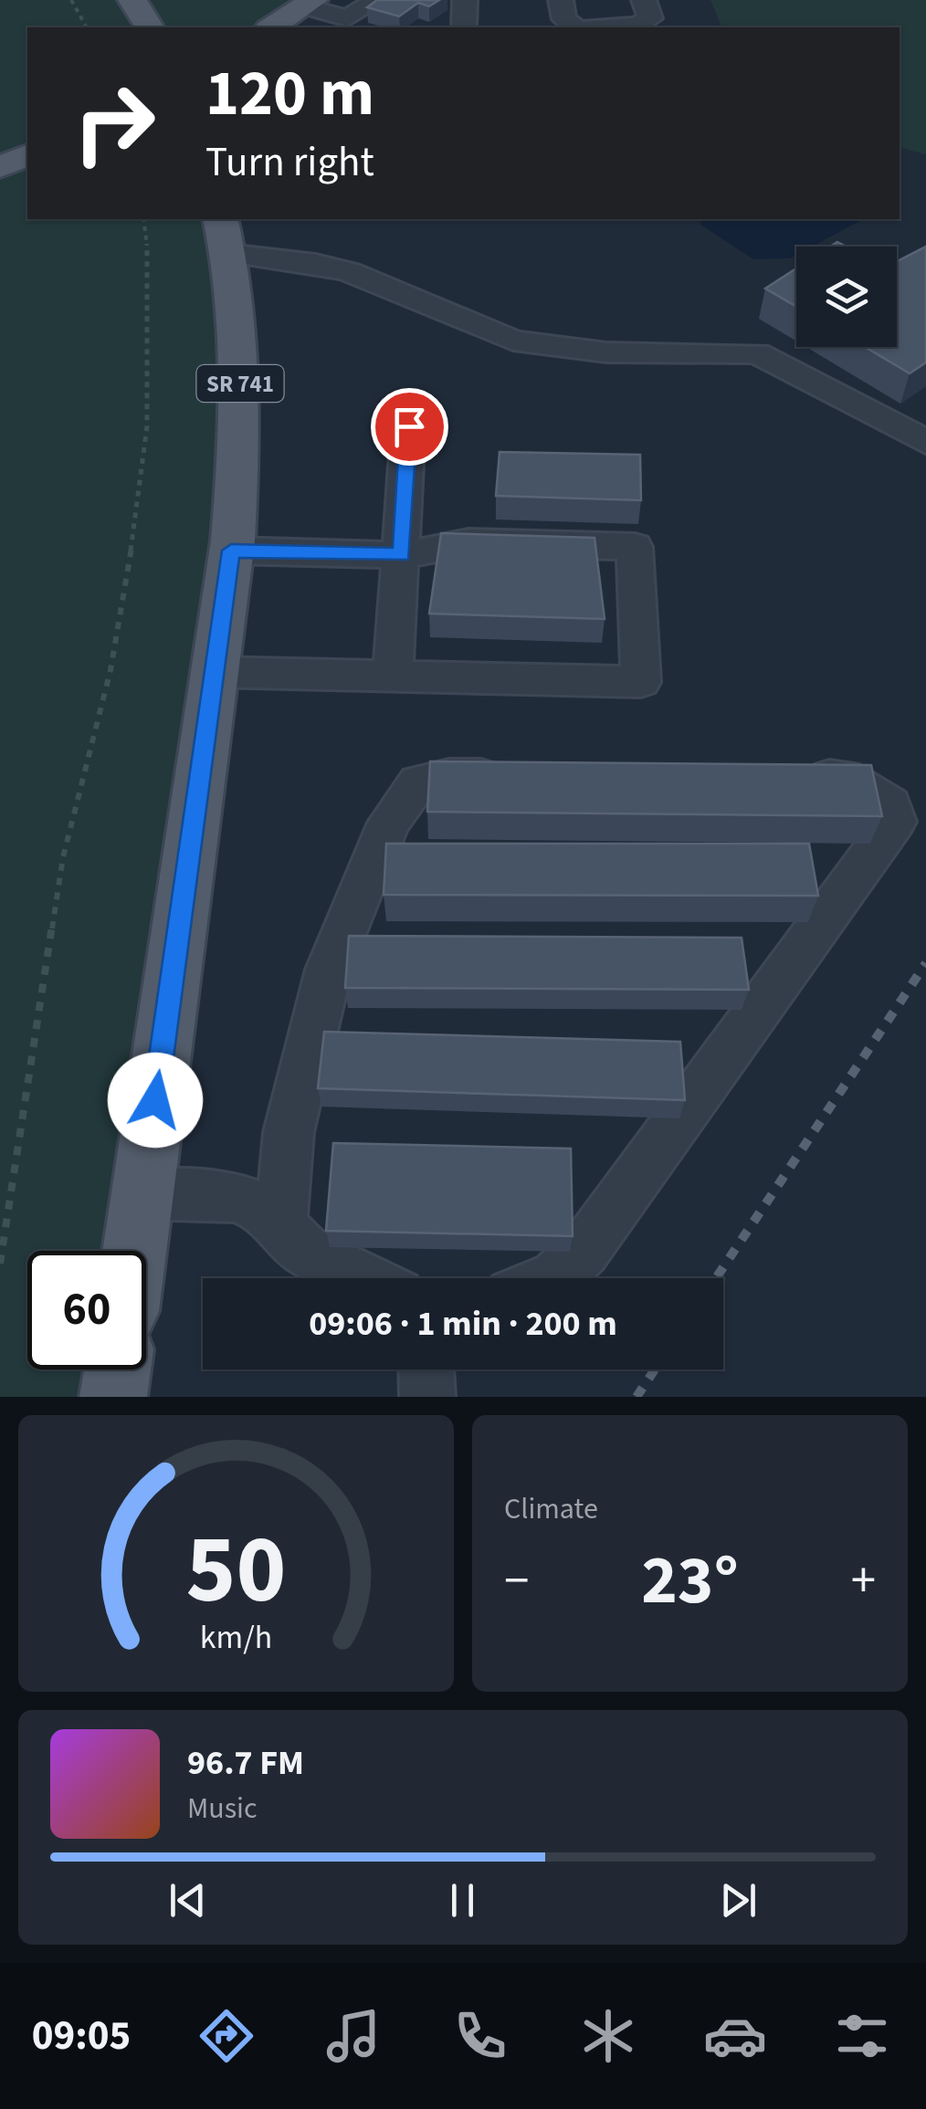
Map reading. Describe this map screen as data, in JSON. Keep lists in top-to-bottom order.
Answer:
{
  "streets": {
    "main road": ["SR 741"]
  },
  "page": {
    "turn": ["120 m", "Turn right"],
    "limit": "60",
    "trip": "09:06 · 1 min · 200 m",
    "tile": "Climate",
    "heat": ["−", "23°", "+"],
    "song": ["96.7 FM", "Music"],
    "tabs": "09:05",
    "gauge": ["50", "km/h"]
  }
}
